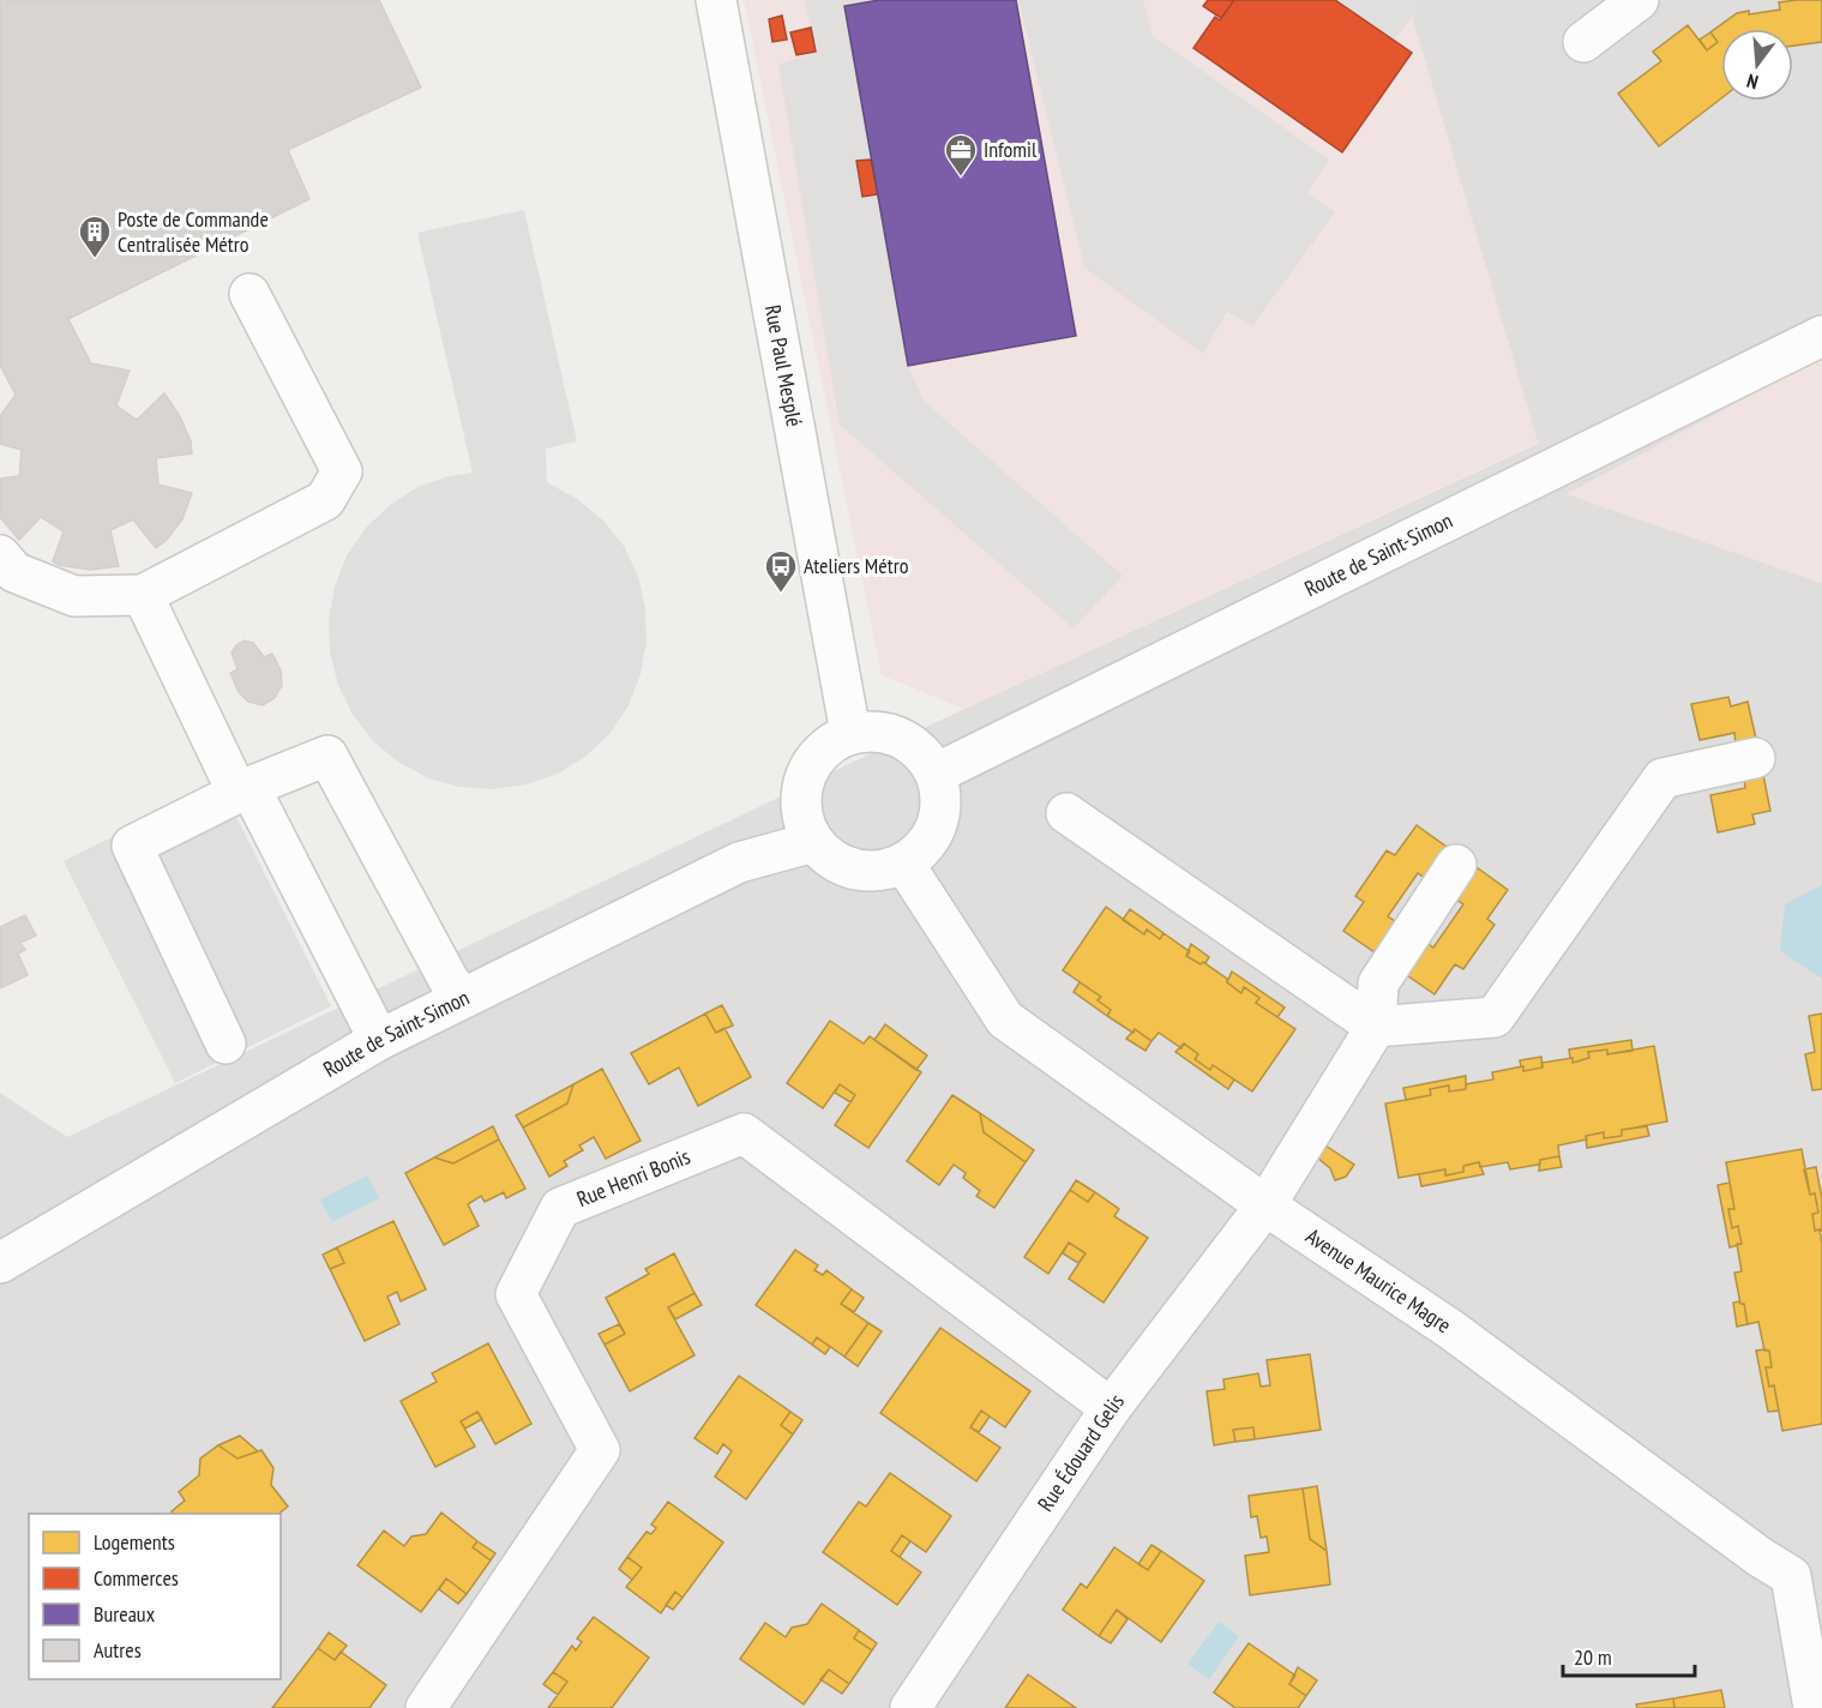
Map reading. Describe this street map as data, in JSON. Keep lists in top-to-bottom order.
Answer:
{
  "streets": {
    "street": [
      "Rue Paul Mesplé",
      "Route de Saint-Simon",
      "Rue Henri Bonis",
      "Avenue Maurice Magre",
      "Rue Édouard Gelis"
    ]
  },
  "crossings": [
    ["Rue Paul Mesplé", "Route de Saint-Simon"],
    ["Rue Paul Mesplé", "Avenue Maurice Magre"],
    ["Route de Saint-Simon", "Avenue Maurice Magre"],
    ["Rue Henri Bonis", "Rue Édouard Gelis"],
    ["Avenue Maurice Magre", "Rue Édouard Gelis"]
  ],
  "places": {
    "office": ["Infomil"],
    "building": ["Poste de Commande Centralisée Métro"],
    "bus stop": ["Ateliers Métro"]
  },
  "legend": [
    "Logements",
    "Commerces",
    "Bureaux",
    "Autres"
  ],
  "scale_bar": "20 m",
  "north": "bottom"
}
